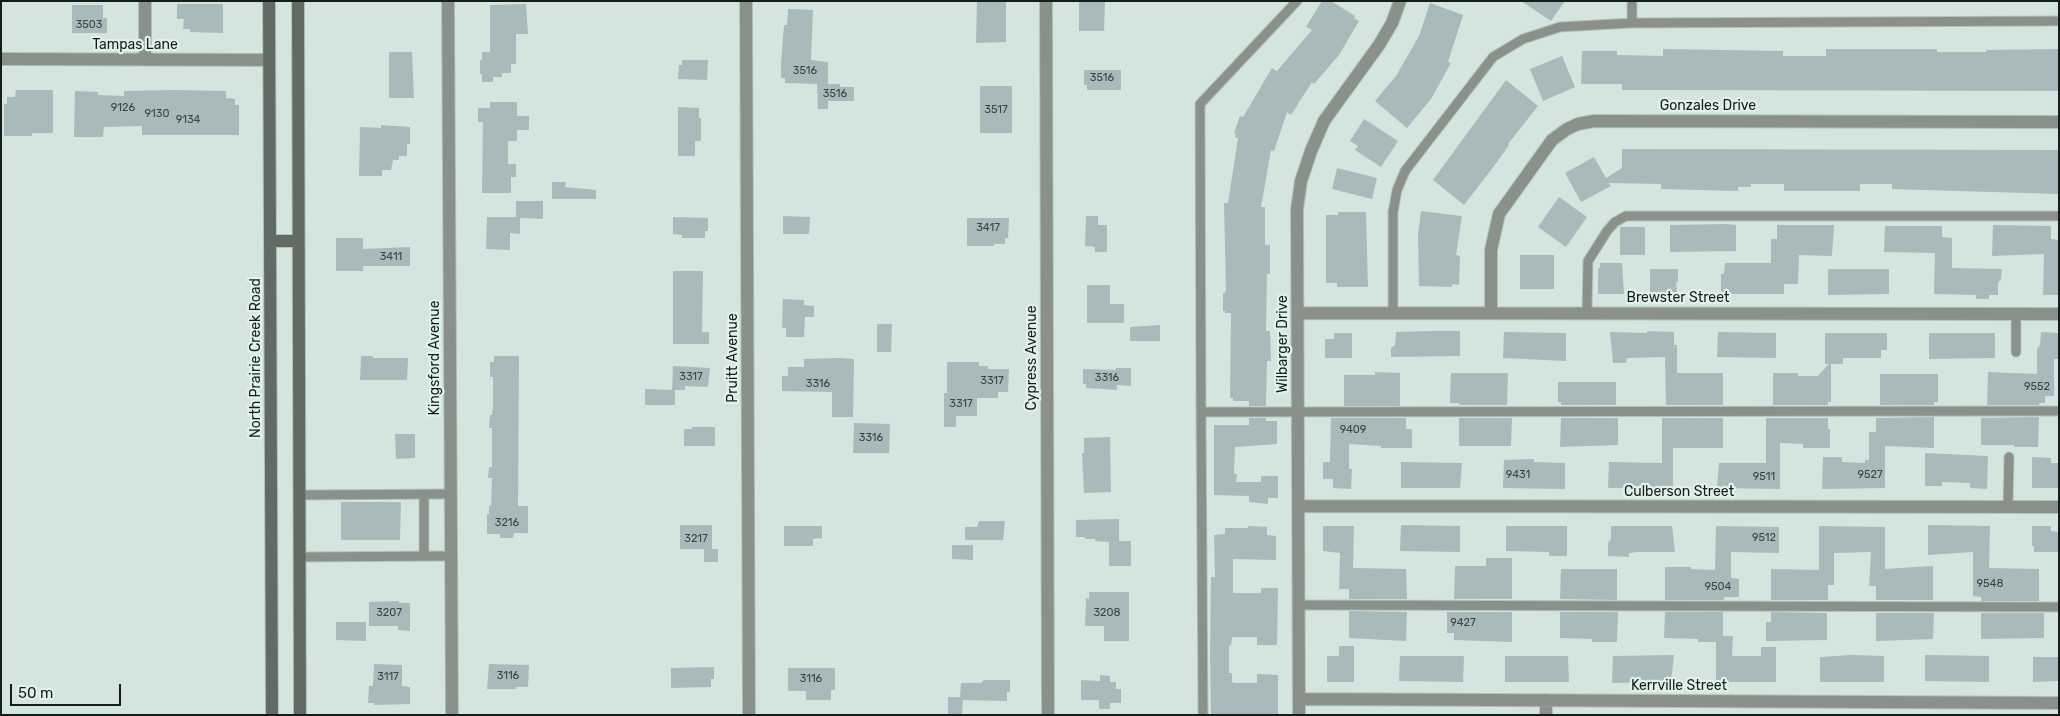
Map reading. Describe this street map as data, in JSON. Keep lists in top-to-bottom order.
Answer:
{
  "streets": {
    "main road": ["North Prairie Creek Road"],
    "street": [
      "Tampas Lane",
      "Gonzales Drive",
      "Brewster Street",
      "Wilbarger Drive",
      "Kingsford Avenue",
      "Pruitt Avenue",
      "Cypress Avenue",
      "Culberson Street",
      "Kerrville Street"
    ]
  },
  "crossings": [
    ["Tampas Lane", "North Prairie Creek Road"],
    ["Gonzales Drive", "Brewster Street"],
    ["Brewster Street", "Wilbarger Drive"],
    ["Wilbarger Drive", "Culberson Street"],
    ["Wilbarger Drive", "Kerrville Street"]
  ],
  "house_numbers": [
    "3503",
    "3516",
    "3516",
    "3516",
    "9126",
    "3517",
    "9130",
    "9134",
    "3417",
    "3411",
    "3317",
    "3316",
    "3317",
    "3316",
    "9552",
    "3317",
    "9409",
    "3316",
    "9431",
    "9527",
    "9511",
    "3216",
    "9512",
    "3217",
    "9548",
    "9504",
    "3207",
    "3208",
    "9427",
    "3116",
    "3117",
    "3116"
  ],
  "scale_bar": "50 m"
}
